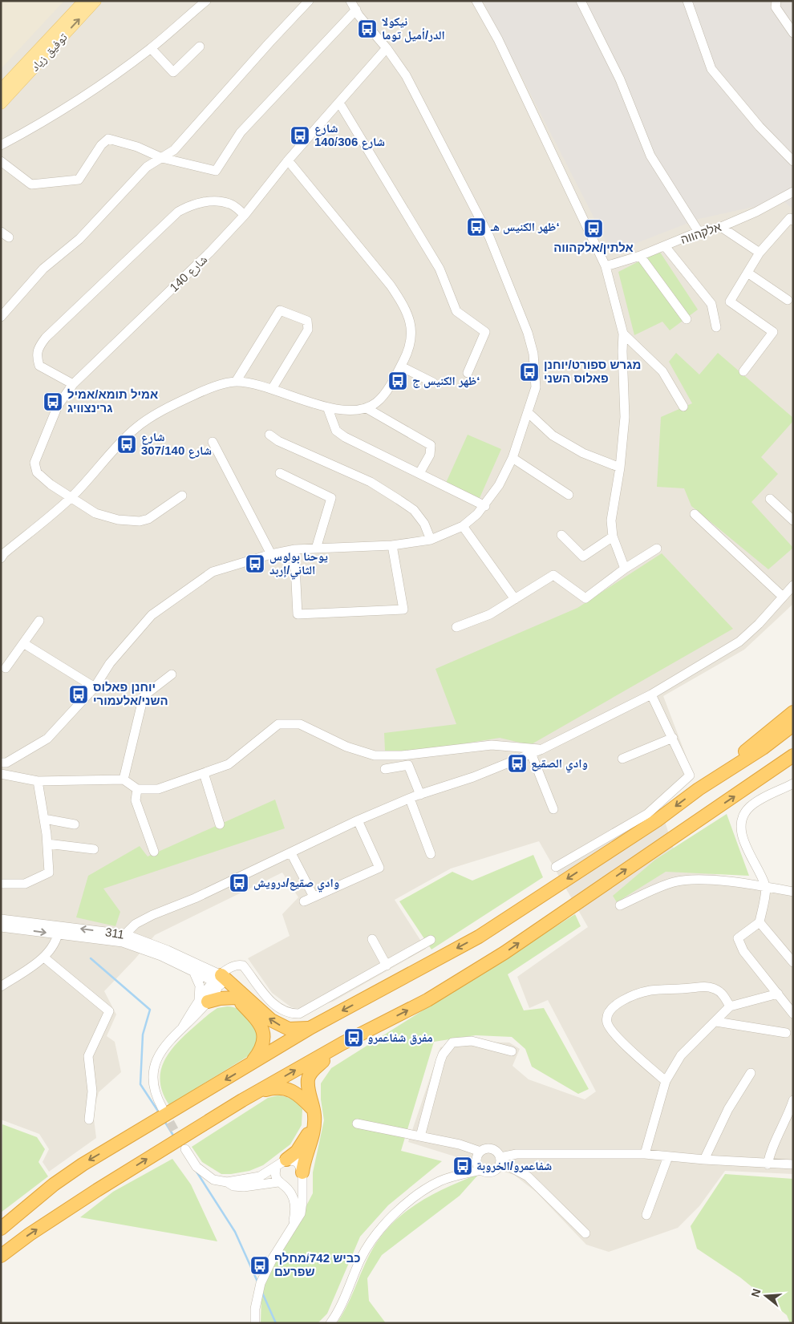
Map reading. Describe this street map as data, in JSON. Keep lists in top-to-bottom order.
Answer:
{
  "streets": {
    "main road": ["توفيق زياد"],
    "street": ["אלקהווה", "شارع 140", "311"]
  },
  "places": {
    "bus stop": [
      "نيكولا الدر/أميل توما",
      "شارع 140/شارع 306",
      "ظهر الكنيس هـ‘",
      "אלתין/אלקהווה",
      "מגרש ספורט/יוחנן פאלוס השני",
      "ظهر الكنيس ج‘",
      "אמיל תומא/אמיל גרינצוויג",
      "شارع 307/شارع 140",
      "يوحنا بولوس الثاني/إربد",
      "יוחנן פאלוס השני/אלעמורי",
      "وادي الصقيع",
      "وادي صقيع/درويش",
      "مفرق شفاعمرو",
      "شفاعمرو/الخروبة",
      "כביש 742/מחלף שפרעם"
    ]
  },
  "north": "left"
}
